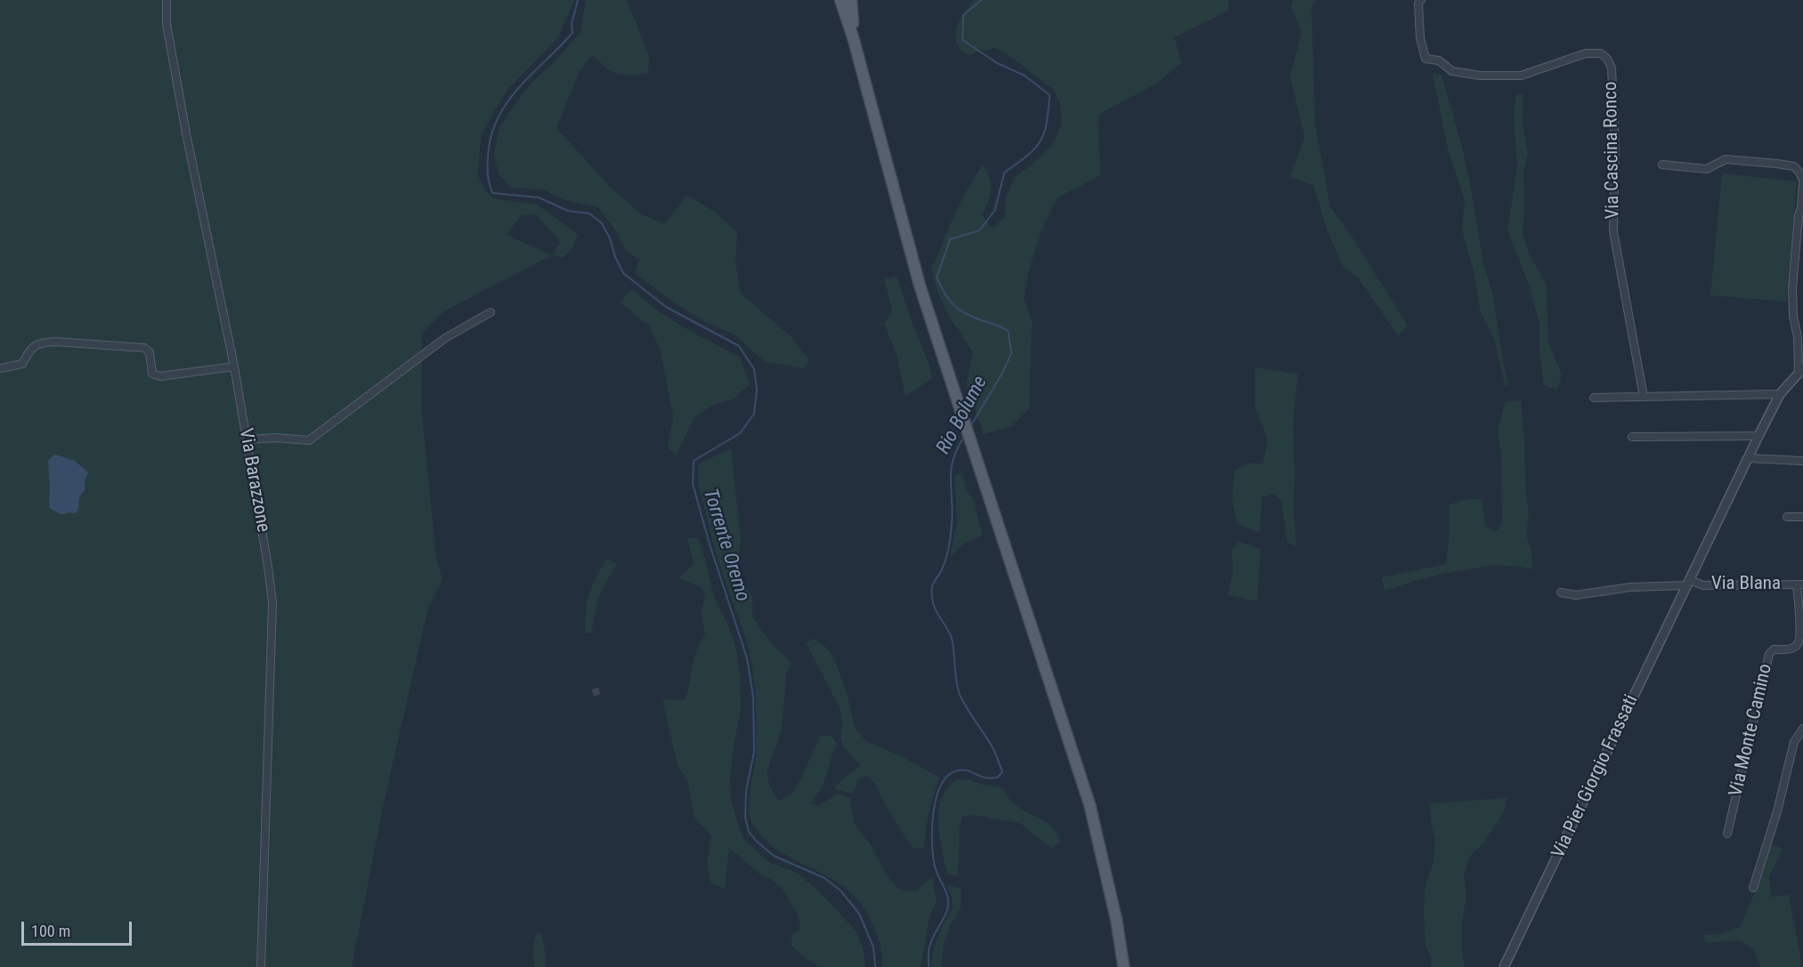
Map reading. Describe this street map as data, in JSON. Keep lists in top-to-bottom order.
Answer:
{
  "streets": {
    "street": [
      "Via Cascina Ronco",
      "Via Barazzone",
      "Via Blana",
      "Via Monte Camino",
      "Via Pier Giorgio Frassati"
    ]
  },
  "crossings": [
    ["Via Blana", "Via Monte Camino"],
    ["Via Blana", "Via Pier Giorgio Frassati"]
  ],
  "water": ["Rio Bolume", "Torrente Oremo"],
  "scale_bar": "100 m"
}
